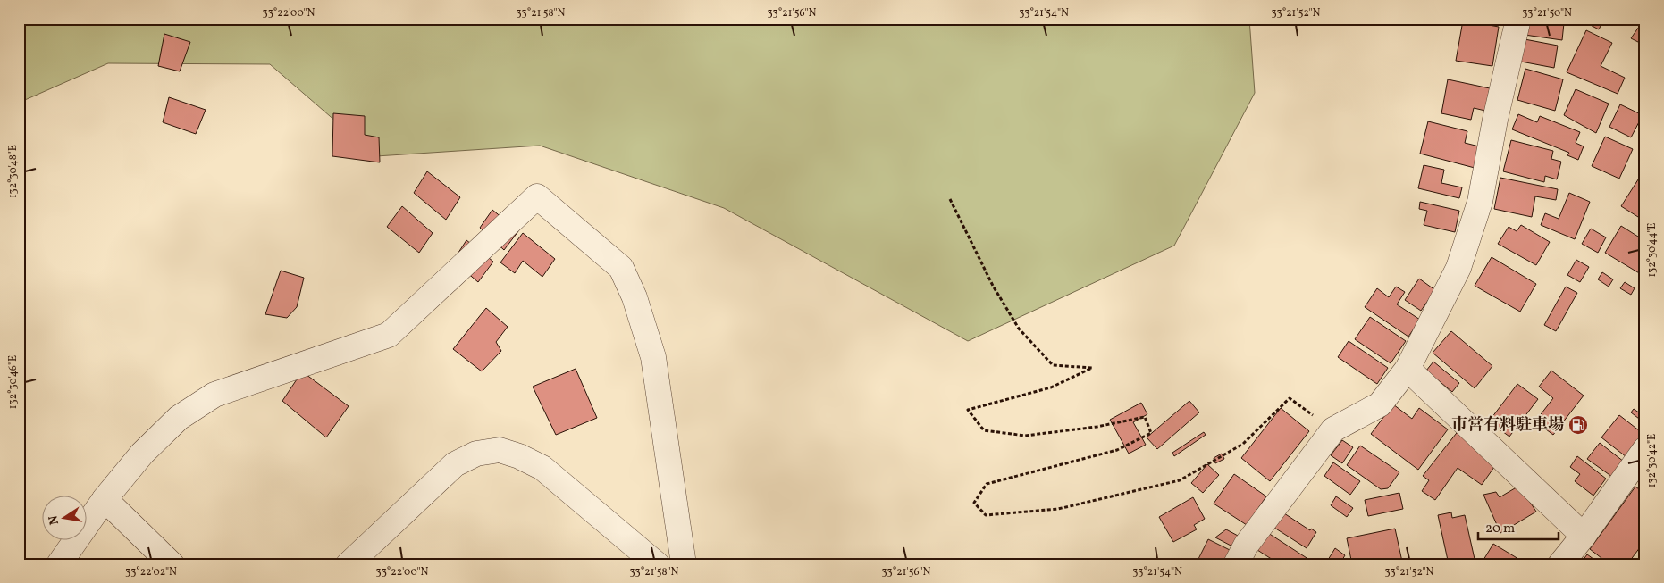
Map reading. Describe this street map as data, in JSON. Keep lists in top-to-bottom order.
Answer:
{
  "places": {
    "fuel station": ["市営有料駐車場"]
  },
  "scale_bar": "20 m",
  "north": "left",
  "coordinates": [
    "33°22'00\"N",
    "33°21'58\"N",
    "33°21'56\"N",
    "33°21'54\"N",
    "33°21'52\"N",
    "33°21'50\"N",
    "132°30'48\"E",
    "132°30'44\"E",
    "132°30'46\"E",
    "132°30'42\"E",
    "33°22'02\"N"
  ]
}
